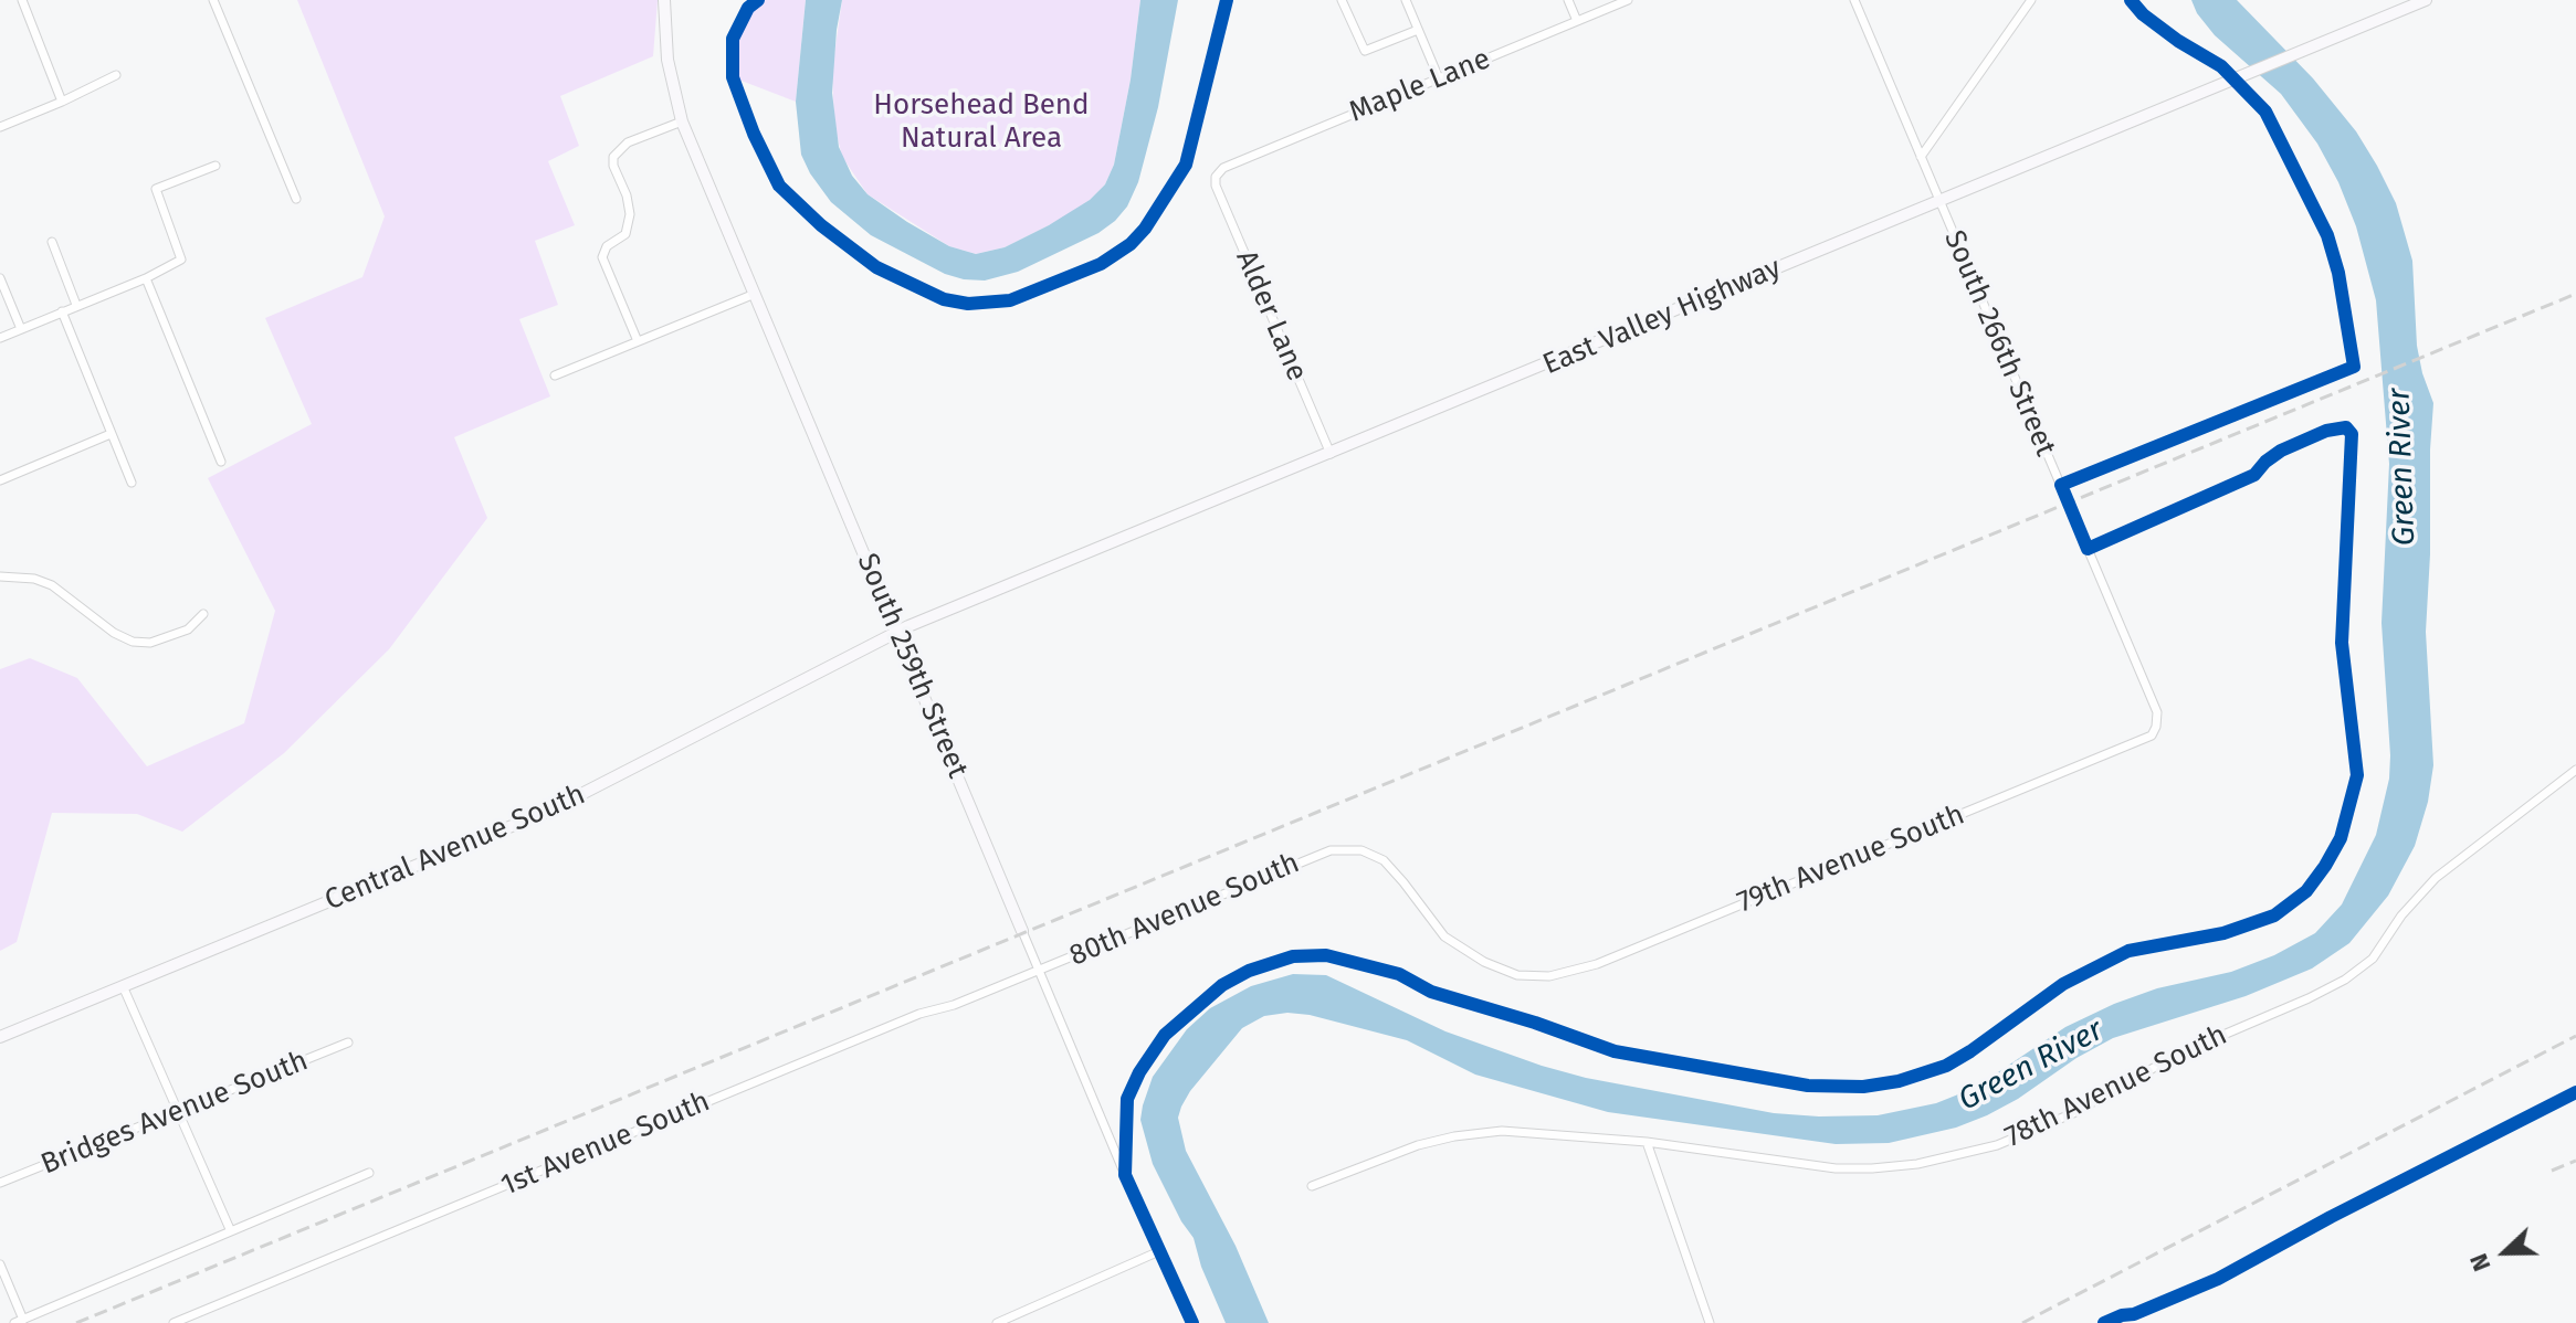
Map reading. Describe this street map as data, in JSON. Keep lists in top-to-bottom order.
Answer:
{
  "streets": {
    "main road": ["East Valley Highway", "South 259th Street", "Central Avenue South"],
    "street": [
      "Maple Lane",
      "Alder Lane",
      "South 266th Street",
      "79th Avenue South",
      "80th Avenue South",
      "78th Avenue South",
      "Bridges Avenue South",
      "1st Avenue South"
    ]
  },
  "crossings": [
    ["Maple Lane", "Alder Lane"],
    ["Alder Lane", "East Valley Highway"],
    ["East Valley Highway", "South 266th Street"],
    ["East Valley Highway", "South 259th Street"],
    ["East Valley Highway", "Central Avenue South"],
    ["South 266th Street", "79th Avenue South"],
    ["South 259th Street", "Central Avenue South"],
    ["South 259th Street", "80th Avenue South"],
    ["South 259th Street", "1st Avenue South"],
    ["79th Avenue South", "80th Avenue South"],
    ["80th Avenue South", "1st Avenue South"]
  ],
  "water": ["Green River"],
  "parks": ["Horsehead Bend Natural Area"],
  "north": "left"
}
